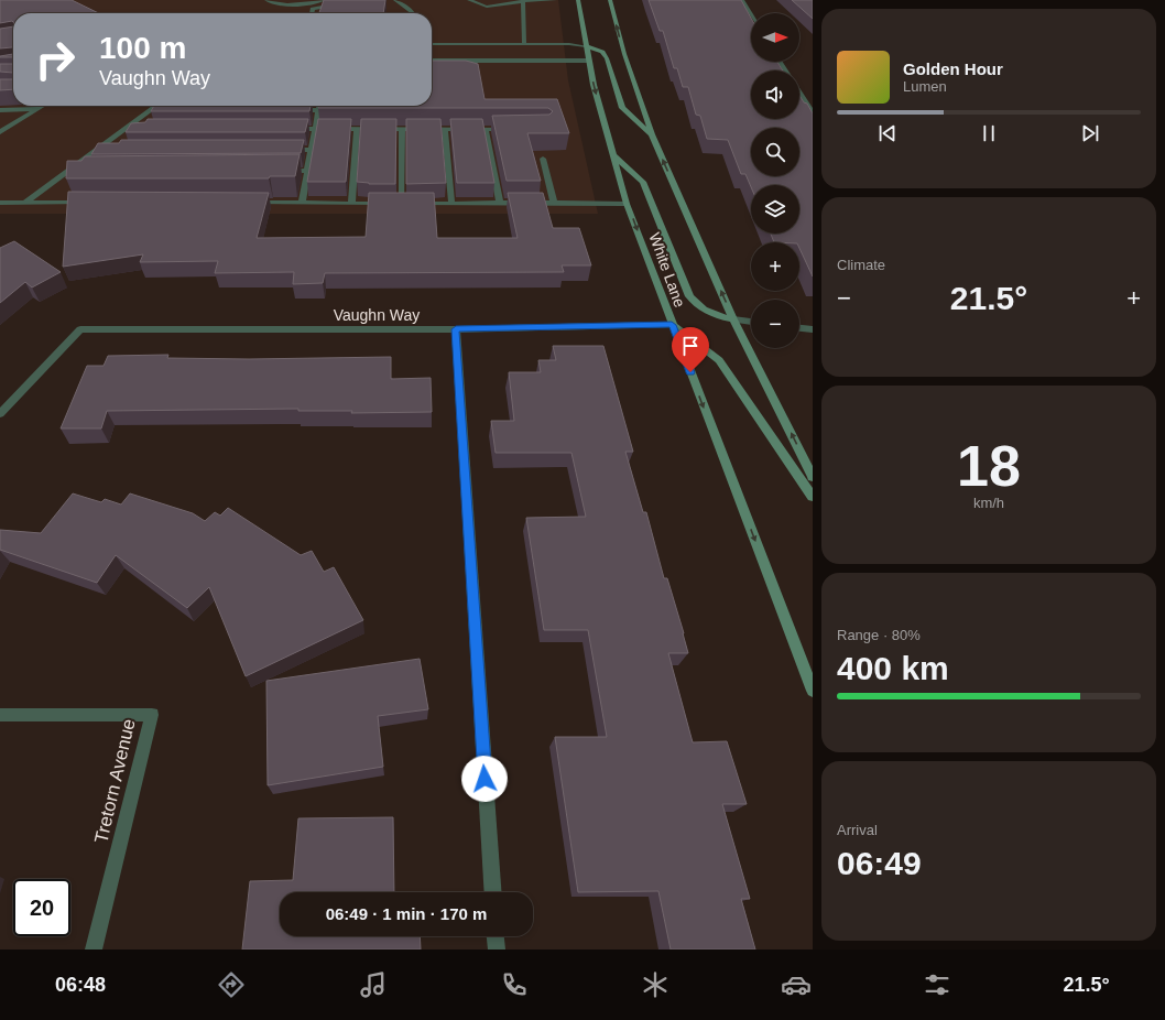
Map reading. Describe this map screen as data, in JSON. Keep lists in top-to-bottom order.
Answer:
{
  "streets": {
    "main road": ["White Lane"],
    "street": ["Vaughn Way", "Tretorn Avenue"]
  },
  "crossings": [
    ["White Lane", "Vaughn Way"]
  ],
  "north": "right",
  "page": {
    "map_buttons": ["+", "−"],
    "turn": ["100 m", "Vaughn Way"],
    "song": ["Golden Hour", "Lumen"],
    "tile": [
      "Climate",
      ["18", "km/h"],
      ["Range · 80%", "400 km"],
      ["Arrival", "06:49"]
    ],
    "heat": ["−", "21.5°", "+"],
    "limit": "20",
    "trip": "06:49 · 1 min · 170 m",
    "tabs": ["06:48", "21.5°"]
  }
}
